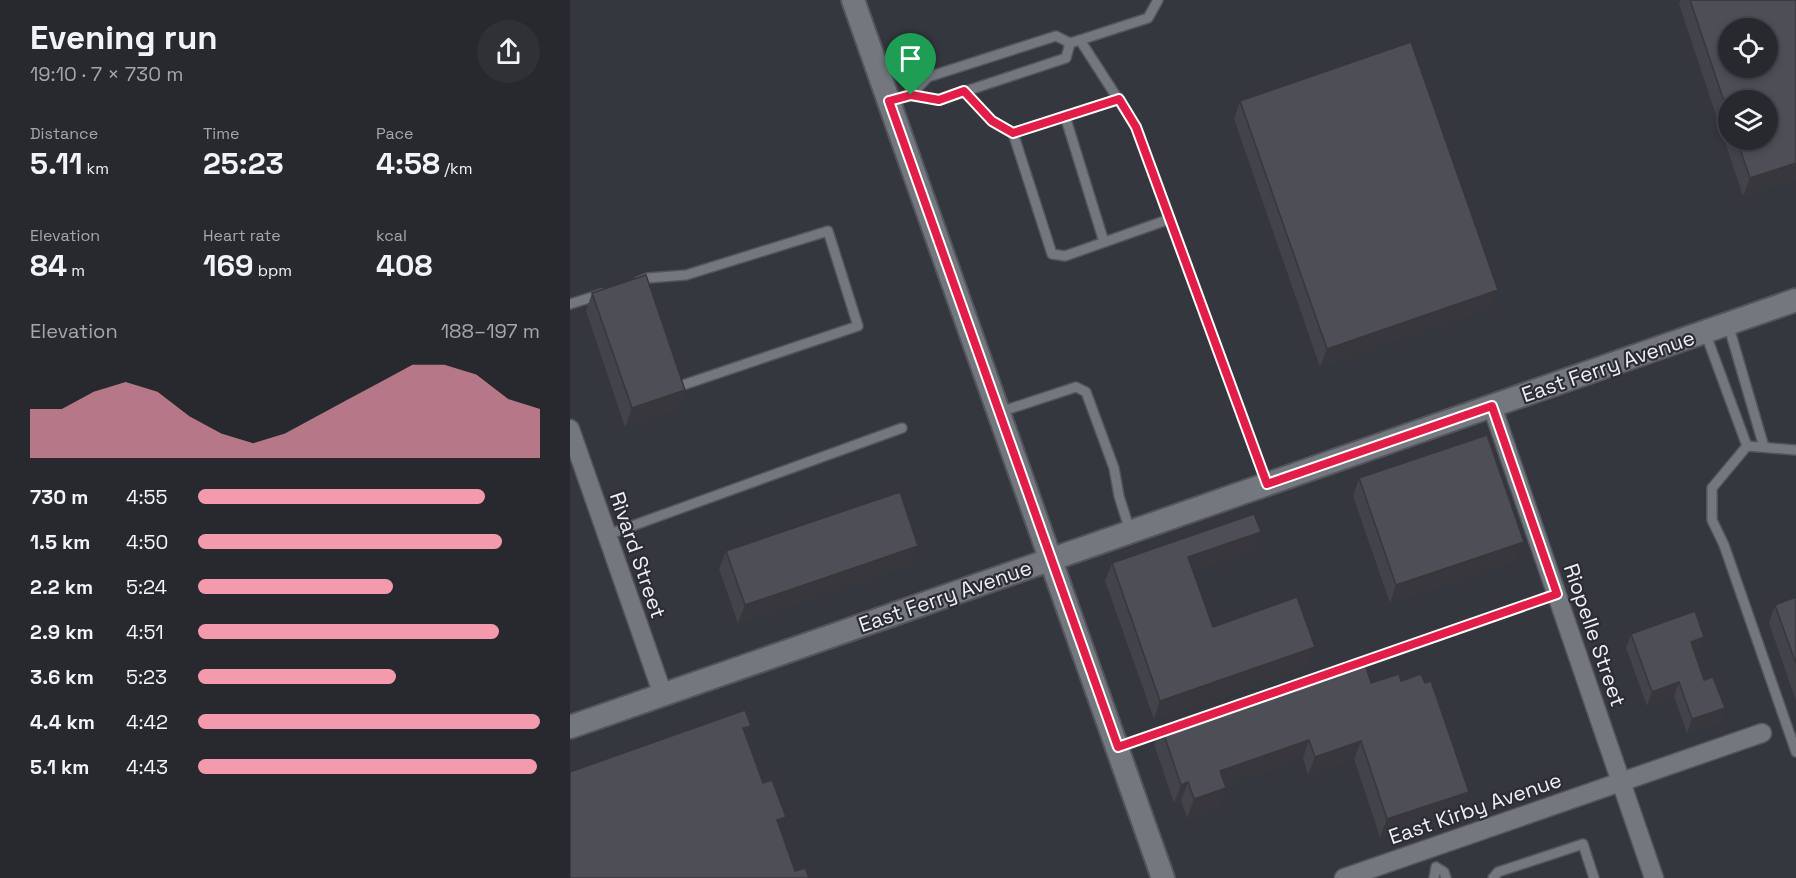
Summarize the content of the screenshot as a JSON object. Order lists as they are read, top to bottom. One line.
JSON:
{"streets":{"street":["East Ferry Avenue","Rivard Street","Riopelle Street","East Kirby Avenue"]},"crossings":[["East Ferry Avenue","Rivard Street"],["East Ferry Avenue","Riopelle Street"],["Riopelle Street","East Kirby Avenue"]],"page":{"heading":["Evening run","19:10 · 7 × 730 m"],"stats":[["Distance","5.11 km"],["Time","25:23"],["Pace","4:58 /km"],["Elevation","84 m"],["Heart rate","169 bpm"],["kcal","408"]],"chart":["Elevation","188–197 m"],"list":[{"name":"730 m","note":"4:55"},{"name":"1.5 km","note":"4:50"},{"name":"2.2 km","note":"5:24"},{"name":"2.9 km","note":"4:51"},{"name":"3.6 km","note":"5:23"},{"name":"4.4 km","note":"4:42"},{"name":"5.1 km","note":"4:43"}]}}
